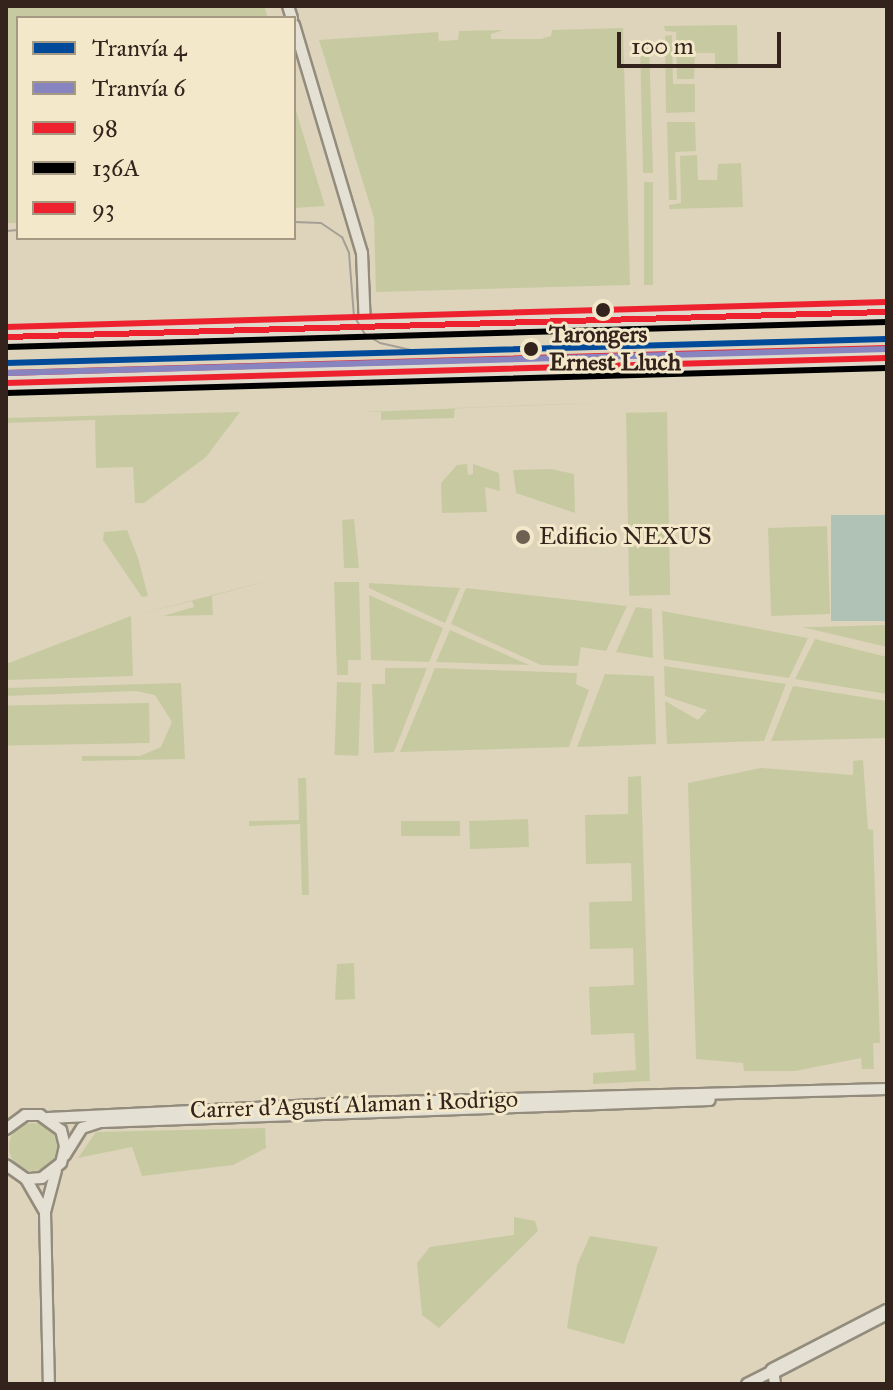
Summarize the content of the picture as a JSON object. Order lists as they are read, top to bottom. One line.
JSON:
{"streets":{"street":["Carrer d'Agustí Alaman i Rodrigo"]},"places":["Tarongers Ernest Lluch","Edificio NEXUS"],"lines":["transit line 93","transit line 98","transit line 136A","tram line 4","tram line 6"],"legend":["Tranvía 4","Tranvía 6","98","136A","93"],"scale_bar":"100 m"}
